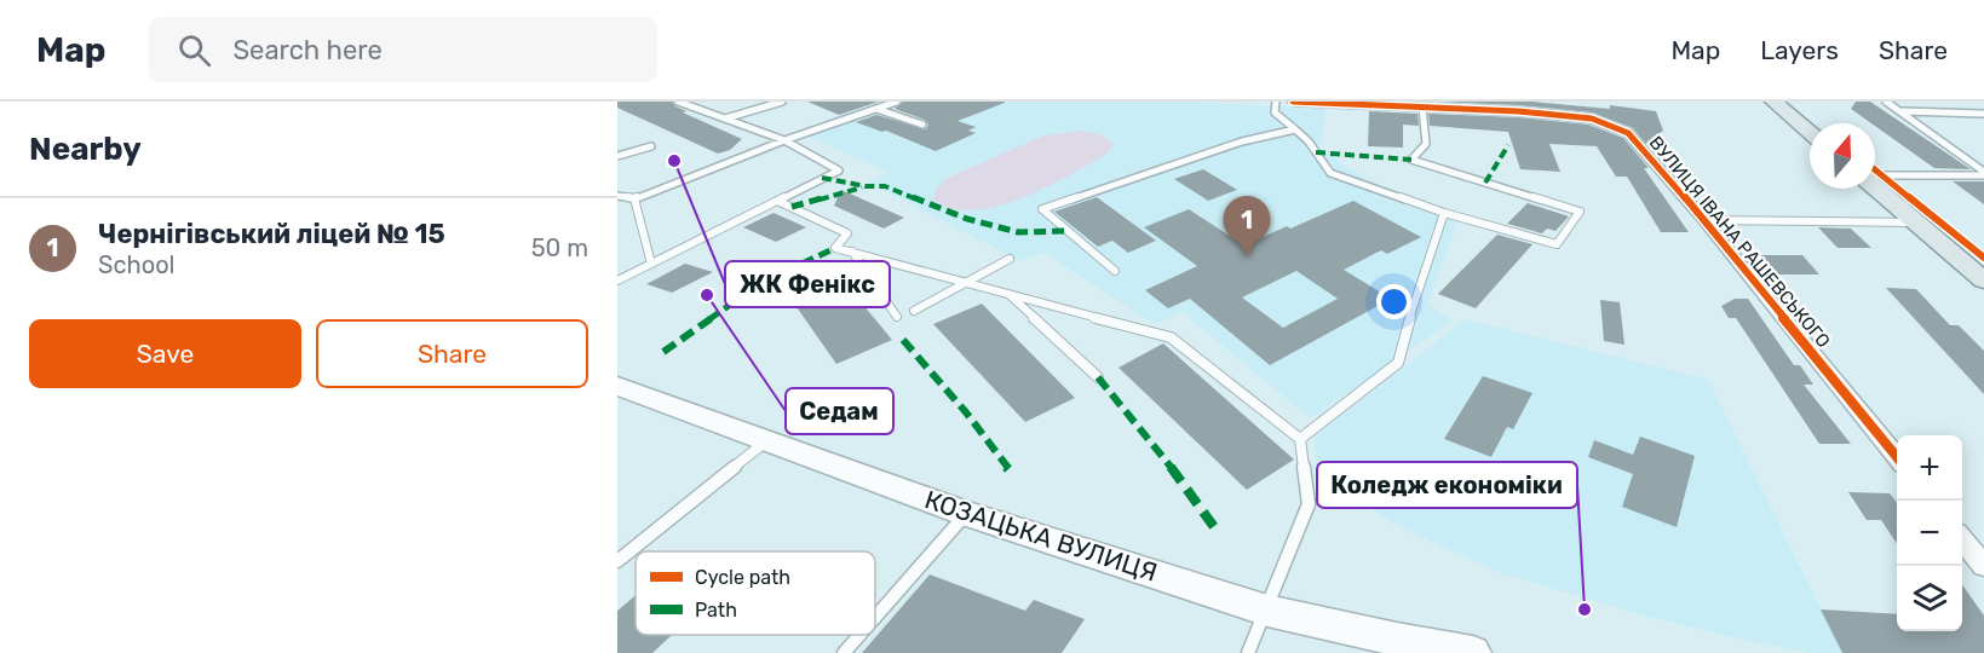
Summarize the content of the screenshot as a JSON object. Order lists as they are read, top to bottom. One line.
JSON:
{"streets":{"main road":["КОЗАЦЬКА ВУЛИЦЯ"],"street":["ВУЛИЦЯ ІВАНА РАШЕВСЬКОГО"]},"places":["ЖК Фенікс","Седам","Коледж економіки"],"legend":["Cycle path","Path"],"north":"top","page":{"header":"Map","search":"Search here","nav":["Map","Layers","Share"],"heading":"Nearby","list":[{"mark":"1","name":"Чернігівський ліцей № 15","note":"School","value":"50 m"}],"pins":"1","buttons":["Save","Share"],"map_buttons":["+","−"]}}
